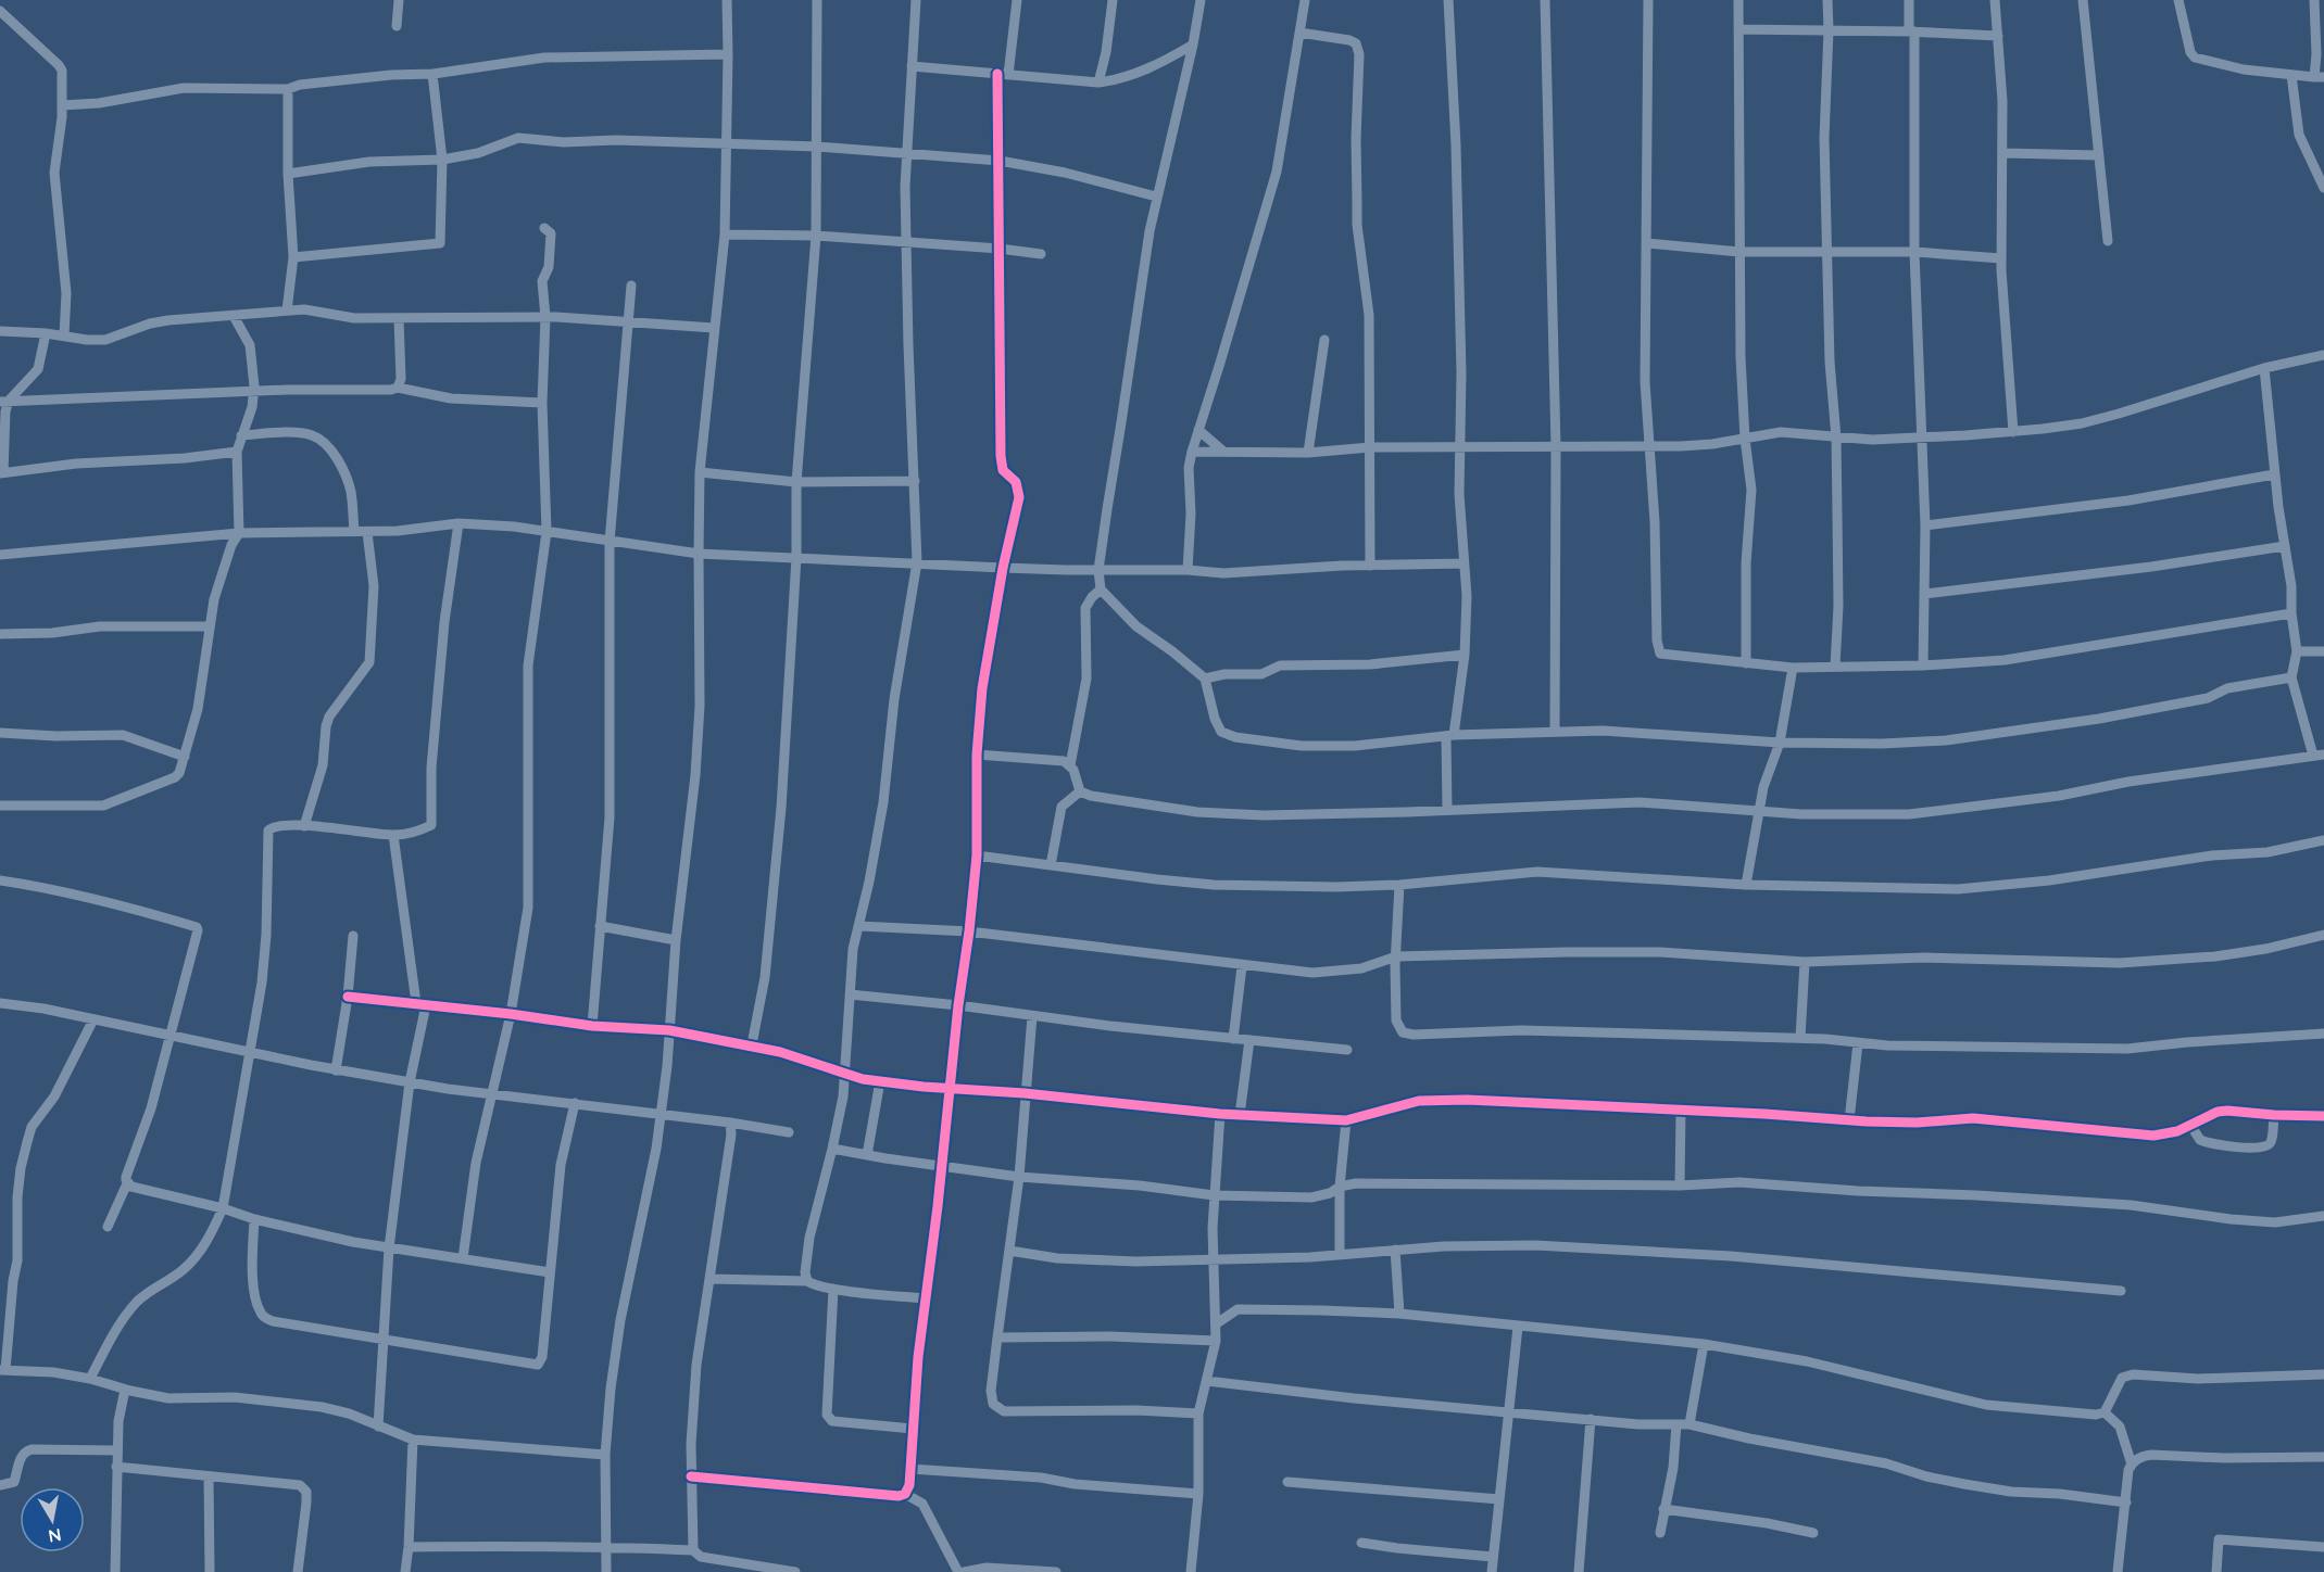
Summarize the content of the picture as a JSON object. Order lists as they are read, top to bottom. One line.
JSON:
{"north":"bottom"}
